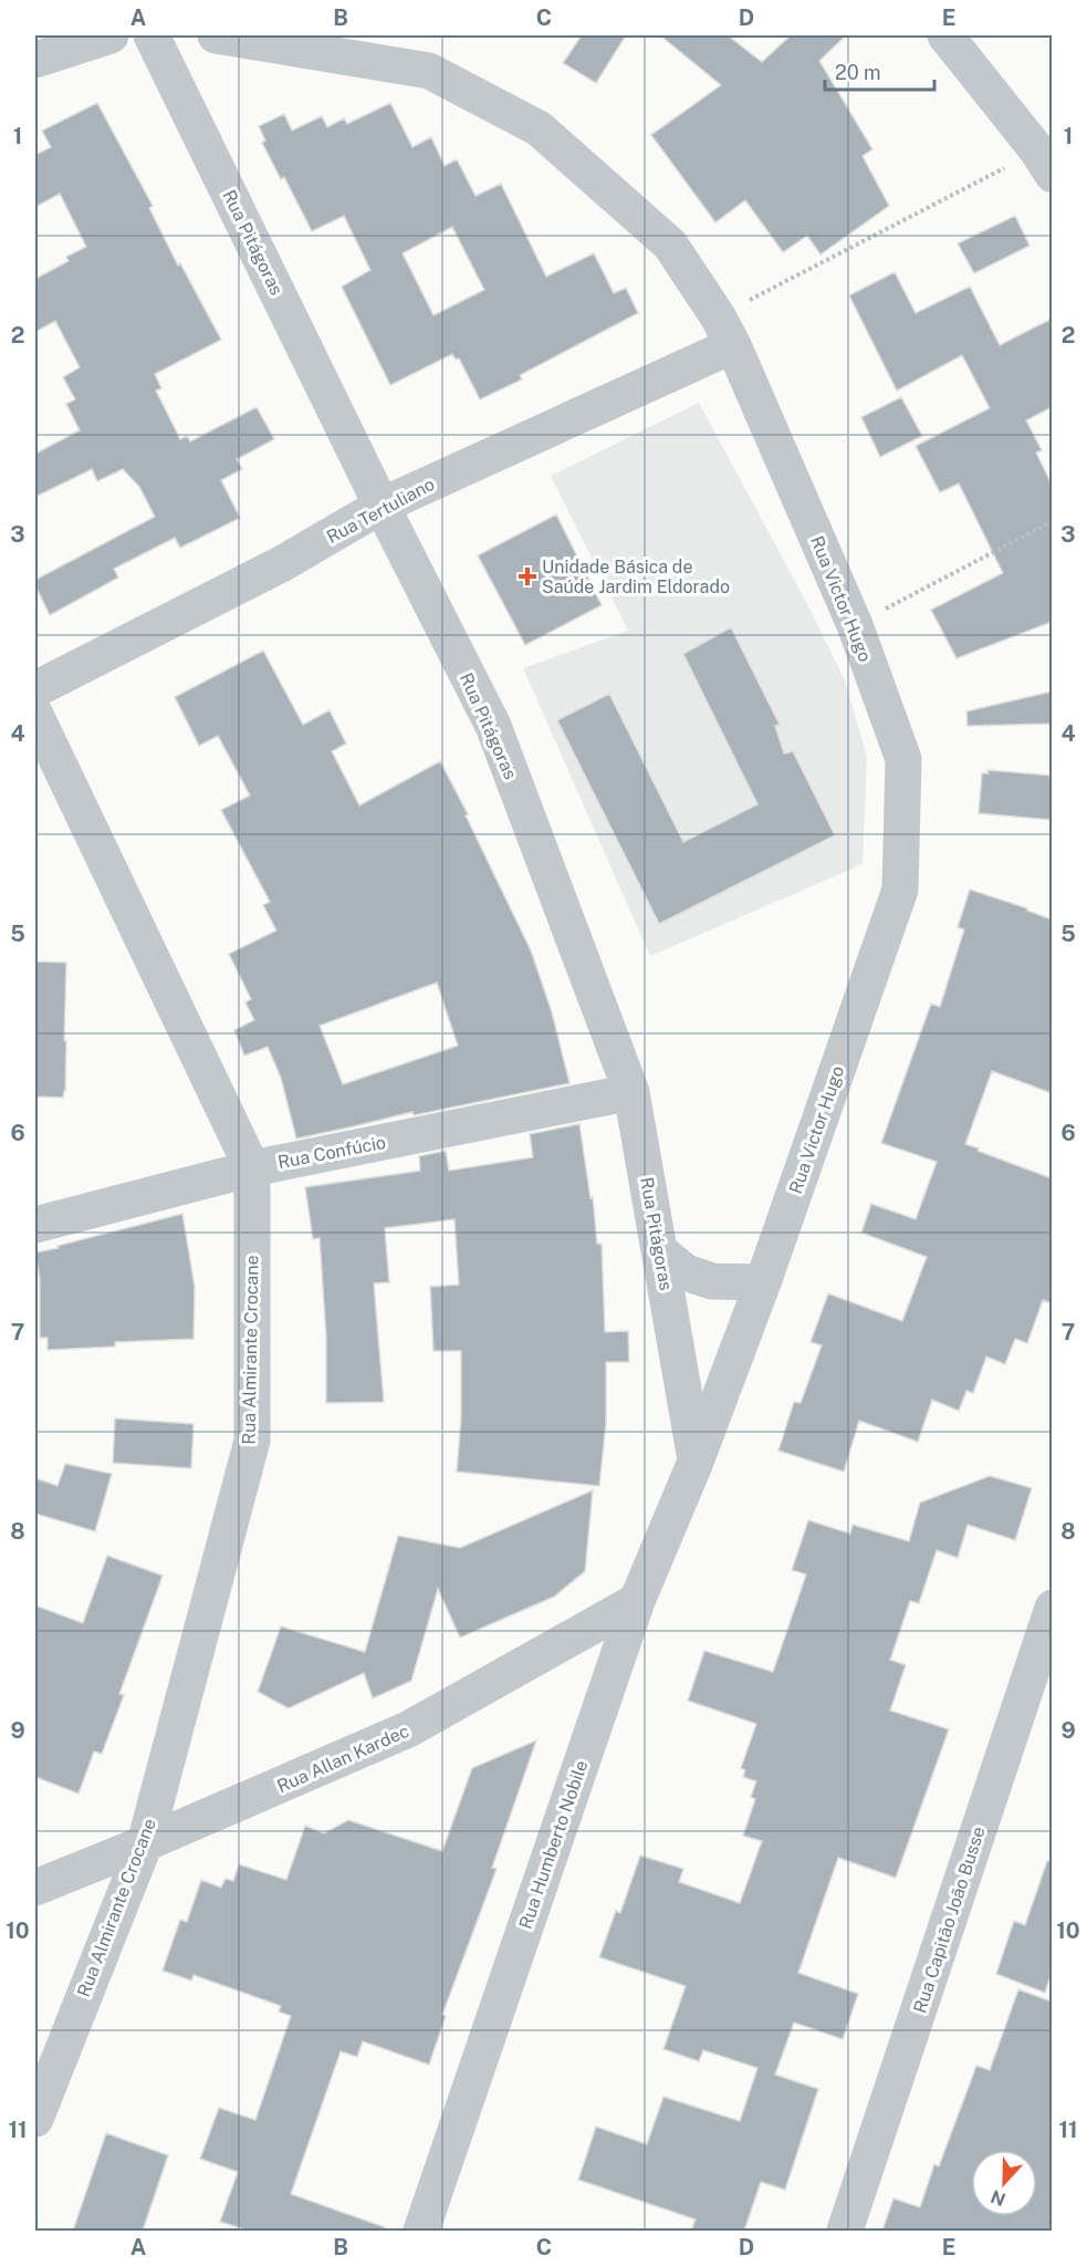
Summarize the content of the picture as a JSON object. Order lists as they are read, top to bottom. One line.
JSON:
{"streets":{"street":["Rua Pitágoras","Rua Tertuliano","Rua Victor Hugo","Rua Confúcio","Rua Almirante Crocane","Rua Allan Kardec","Rua Humberto Nobile","Rua Capitão João Busse"]},"crossings":[["Rua Pitágoras","Rua Tertuliano"],["Rua Pitágoras","Rua Victor Hugo"],["Rua Pitágoras","Rua Confúcio"],["Rua Pitágoras","Rua Humberto Nobile"],["Rua Tertuliano","Rua Victor Hugo"],["Rua Victor Hugo","Rua Humberto Nobile"],["Rua Confúcio","Rua Almirante Crocane"],["Rua Almirante Crocane","Rua Allan Kardec"],["Rua Allan Kardec","Rua Humberto Nobile"]],"places":{"health":["Unidade Básica de Saúde Jardim Eldorado"]},"scale_bar":"20 m","north":"bottom","grid":{"columns":["A","B","C","D","E"],"rows":["1","2","3","4","5","6","7","8","9","10","11"]}}
